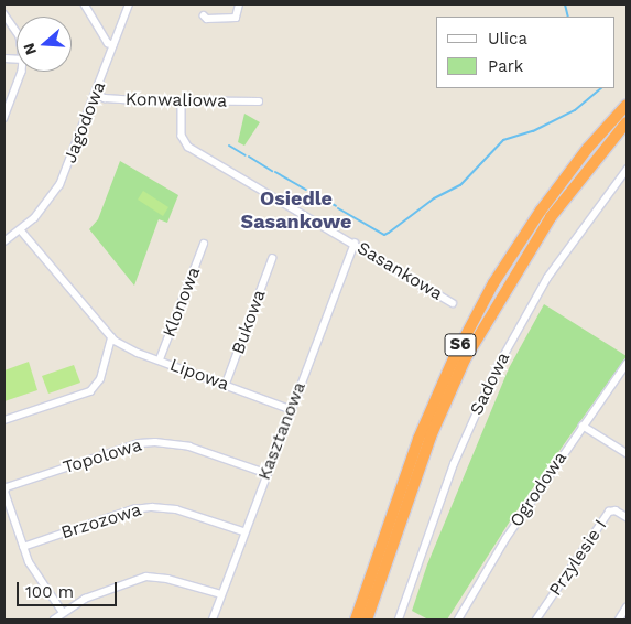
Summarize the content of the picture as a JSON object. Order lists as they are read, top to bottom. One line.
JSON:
{"streets":{"highway":["S6"],"street":["Konwaliowa","Jagodowa","Sasankowa","Klonowa","Bukowa","Lipowa","Sadowa","Kasztanowa","Topolowa","Ogrodowa","Brzozowa","Przylesie I"]},"crossings":[["Konwaliowa","Jagodowa"],["Konwaliowa","Sasankowa"],["Jagodowa","Lipowa"],["Sasankowa","Kasztanowa"],["Klonowa","Lipowa"],["Bukowa","Lipowa"],["Lipowa","Kasztanowa"],["Kasztanowa","Topolowa"],["Kasztanowa","Brzozowa"]],"districts":["Osiedle Sasankowe"],"legend":["Ulica","Park"],"scale_bar":"100 m","north":"left"}
